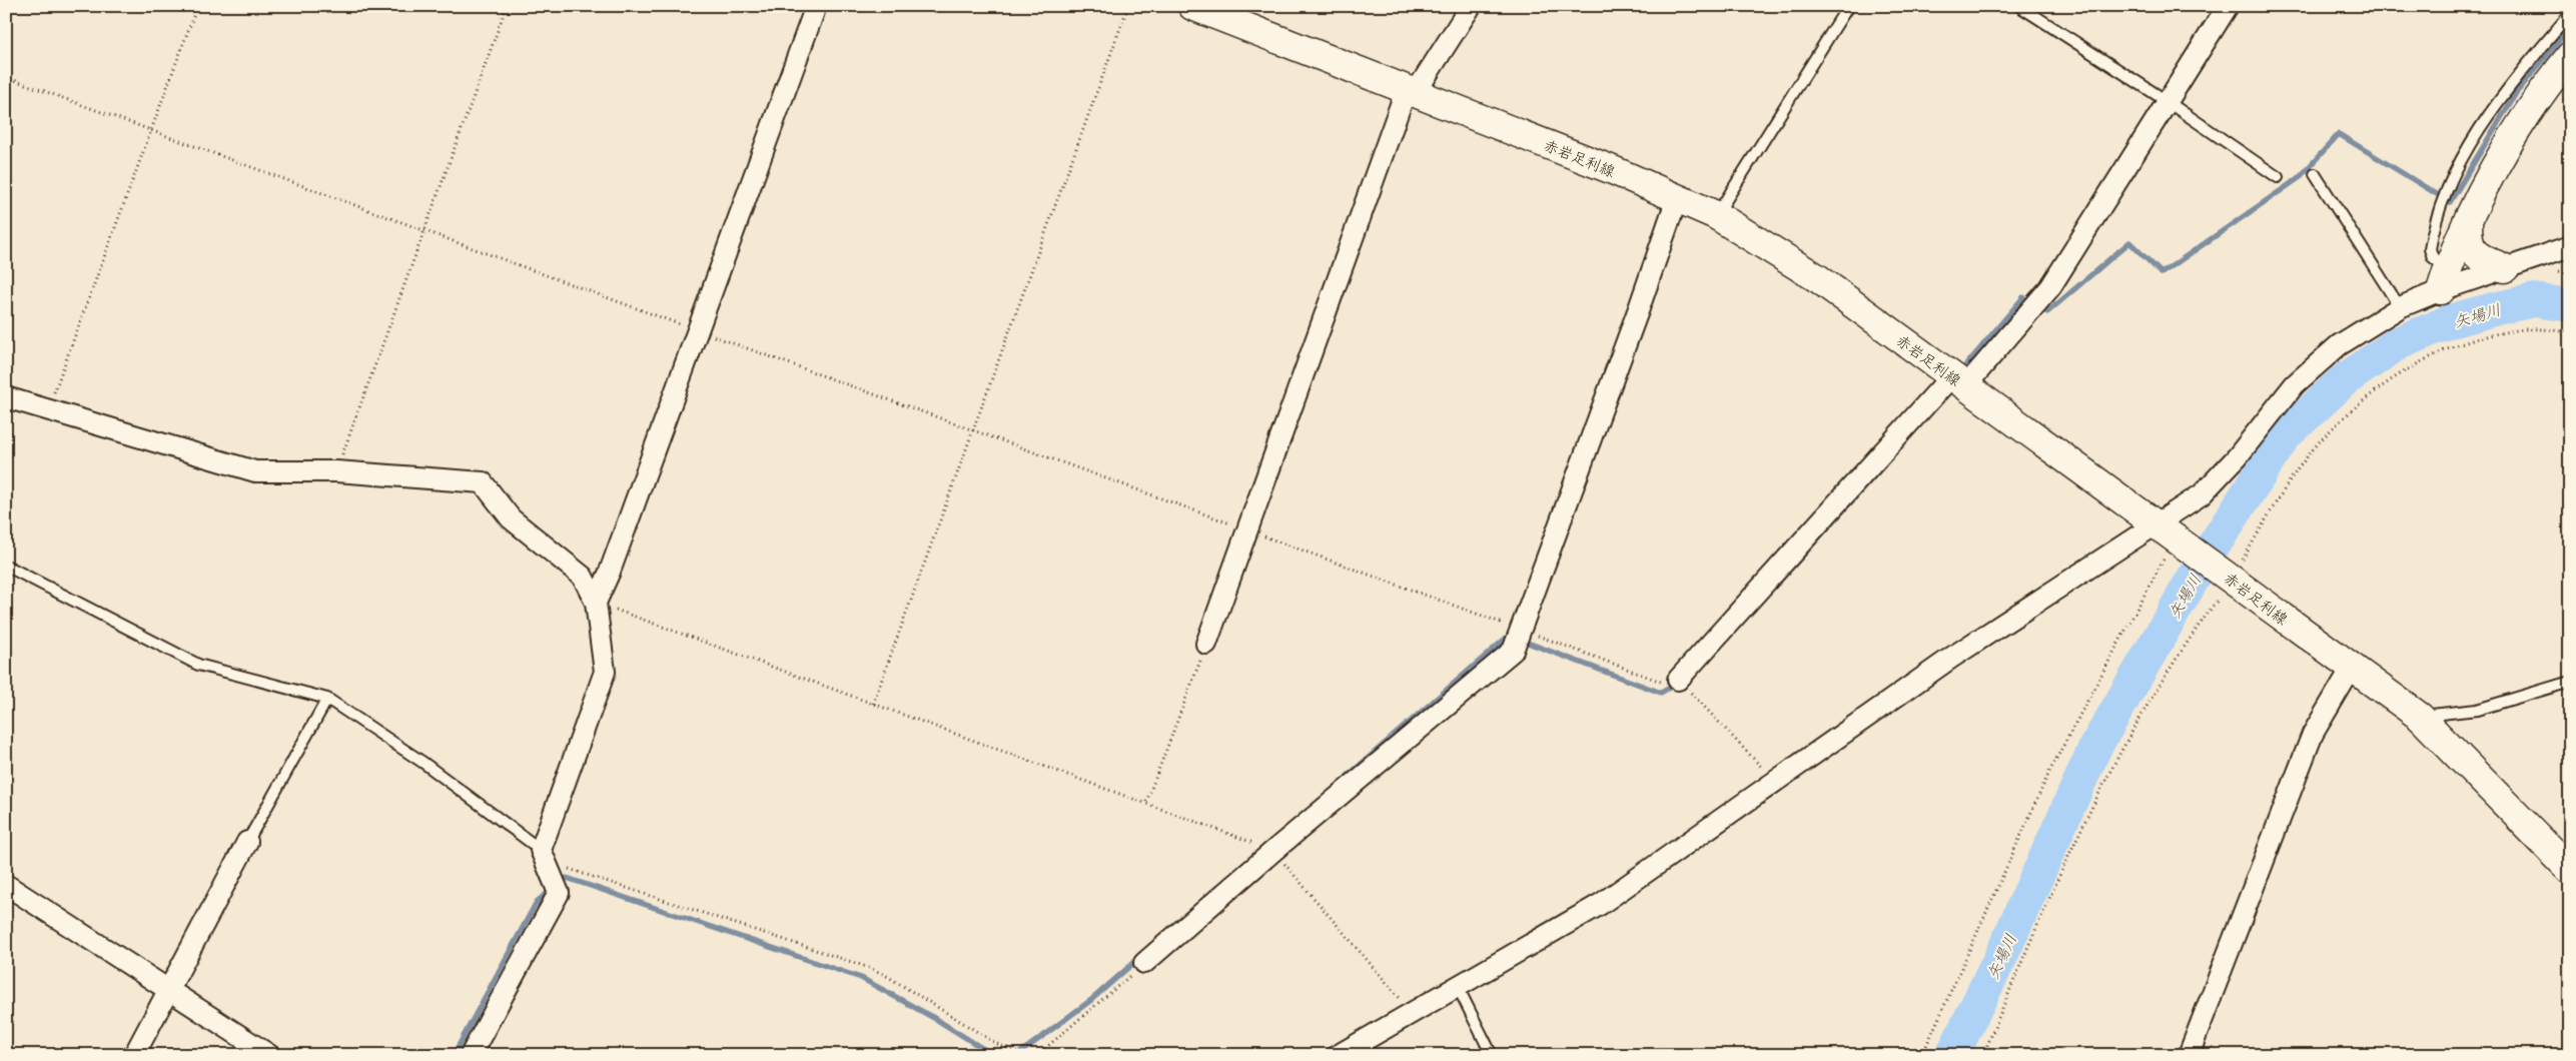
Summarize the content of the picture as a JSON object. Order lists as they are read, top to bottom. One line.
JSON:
{"streets":{"main road":["赤岩足利線"]},"water":["矢場川"]}
